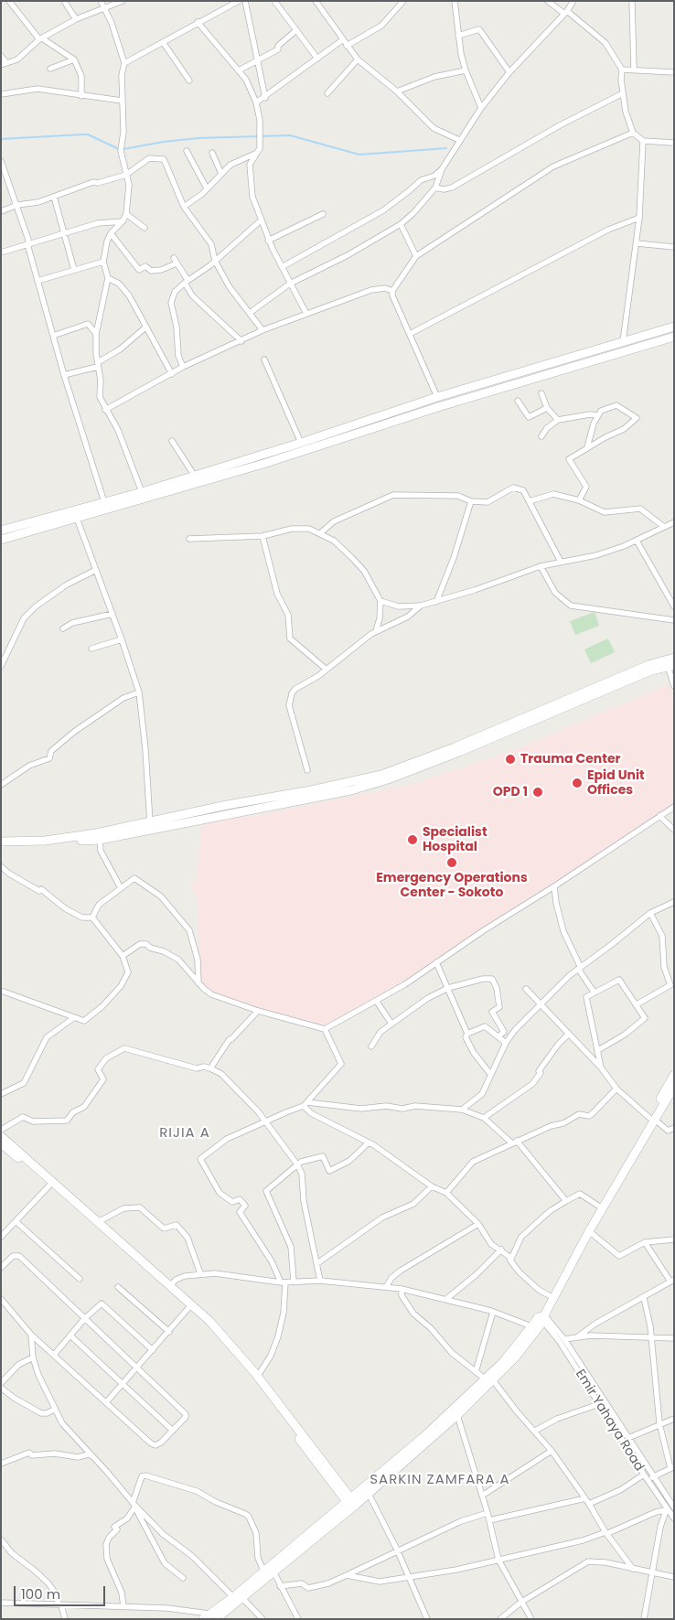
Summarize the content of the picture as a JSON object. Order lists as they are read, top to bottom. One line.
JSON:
{"streets":{"street":["Emir Yahaya Road"]},"districts":["RIJIA A","SARKIN ZAMFARA A"],"places":["Trauma Center","Epid Unit Offices","OPD 1","Specialist Hospital","Emergency Operations Center - Sokoto"],"scale_bar":"100 m"}
